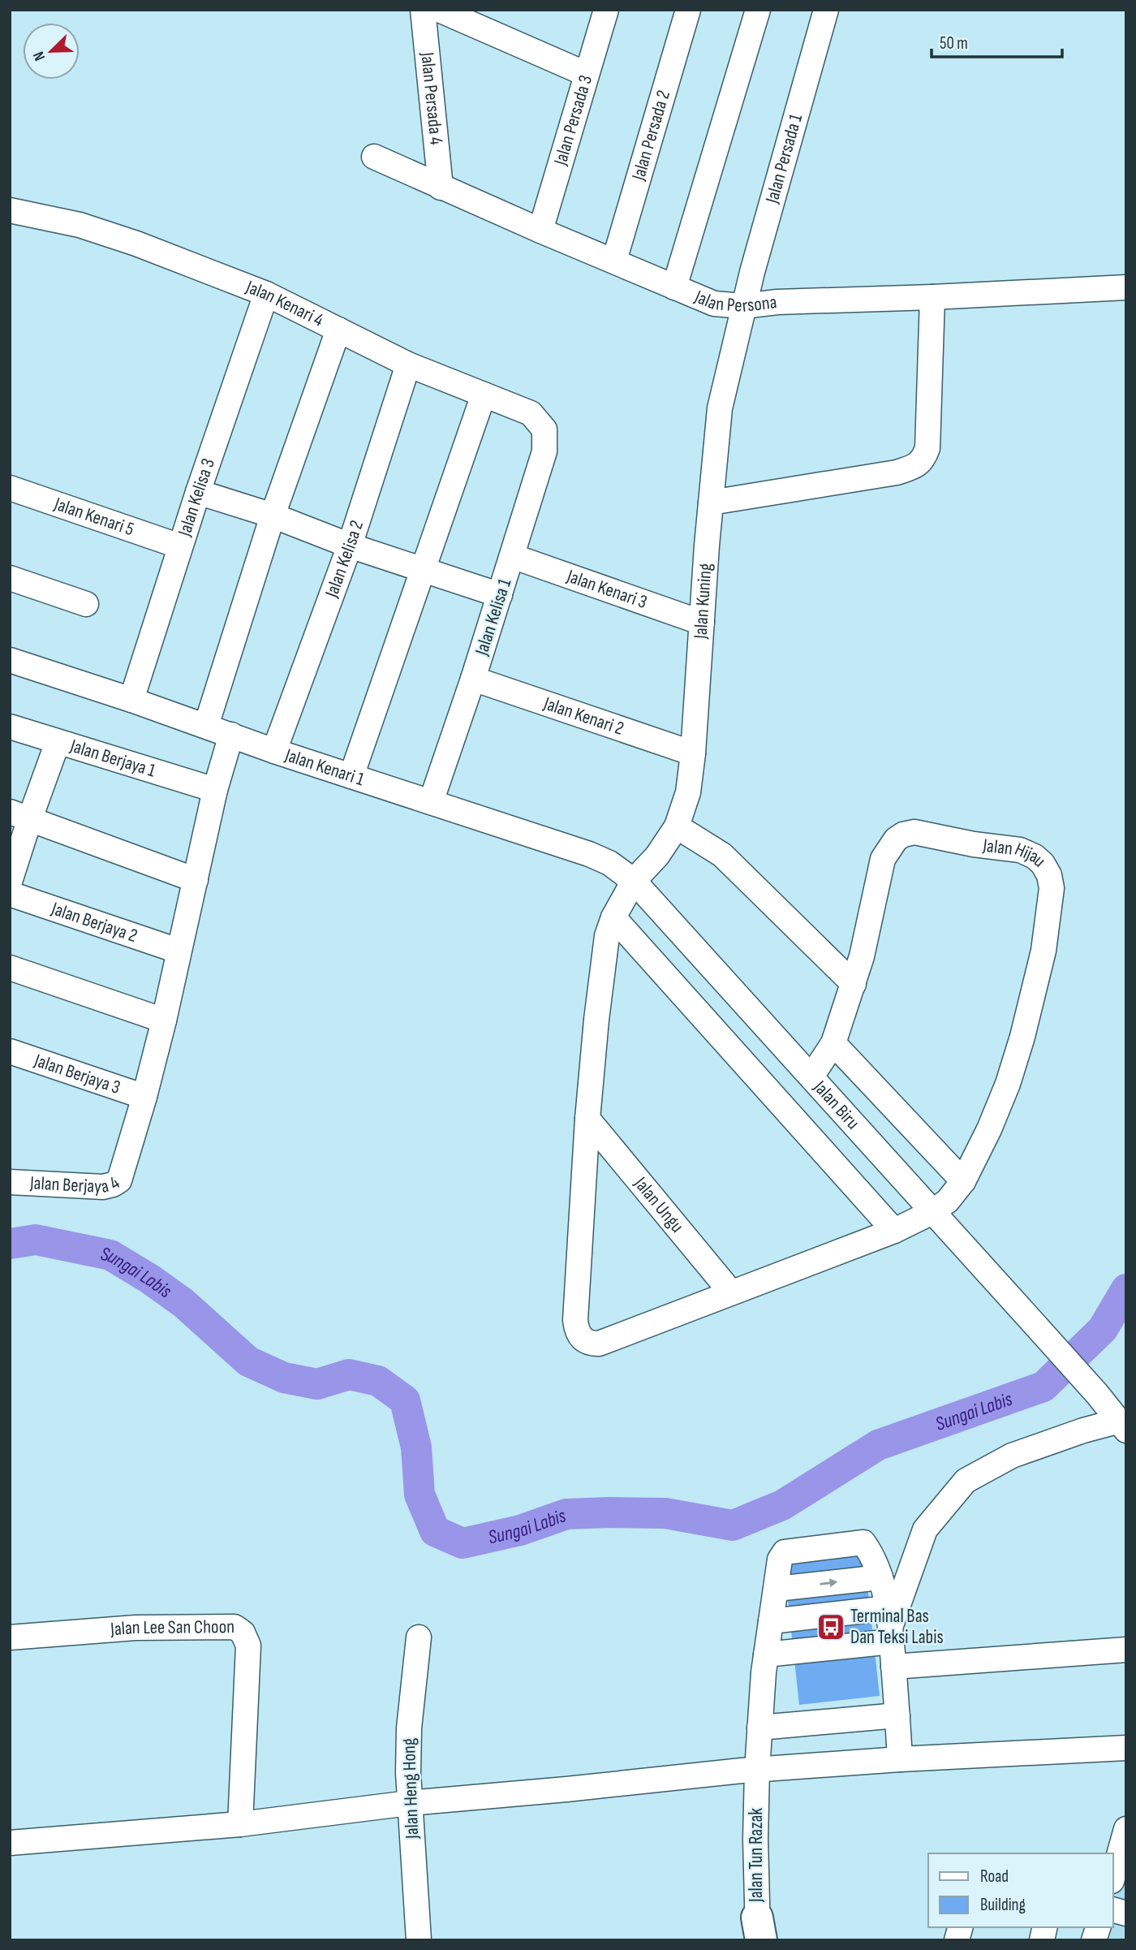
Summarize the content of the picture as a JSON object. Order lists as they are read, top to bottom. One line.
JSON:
{"streets":{"street":["Jalan Persada 4","Jalan Persada 3","Jalan Persada 2","Jalan Persada 1","Jalan Persona","Jalan Kenari 4","Jalan Kelisa 3","Jalan Kenari 5","Jalan Kelisa 2","Jalan Kenari 3","Jalan Kuning","Jalan Kelisa 1","Jalan Kenari 2","Jalan Berjaya 1","Jalan Kenari 1","Jalan Hijau","Jalan Berjaya 2","Jalan Berjaya 3","Jalan Biru","Jalan Berjaya 4","Jalan Ungu","Jalan Lee San Choon","Jalan Heng Hong","Jalan Tun Razak"]},"crossings":[["Jalan Persada 4","Jalan Persona"],["Jalan Persada 3","Jalan Persona"],["Jalan Persada 2","Jalan Persona"],["Jalan Persada 1","Jalan Persona"],["Jalan Persada 1","Jalan Kuning"],["Jalan Persona","Jalan Kuning"],["Jalan Kenari 4","Jalan Kelisa 3"],["Jalan Kenari 4","Jalan Kelisa 2"],["Jalan Kenari 4","Jalan Kelisa 1"],["Jalan Kelisa 3","Jalan Kenari 5"],["Jalan Kelisa 3","Jalan Kenari 1"],["Jalan Kelisa 2","Jalan Kenari 1"],["Jalan Kenari 3","Jalan Kuning"],["Jalan Kenari 3","Jalan Kelisa 1"],["Jalan Kuning","Jalan Kenari 2"],["Jalan Kuning","Jalan Kenari 1"],["Jalan Kuning","Jalan Hijau"],["Jalan Kuning","Jalan Biru"],["Jalan Kuning","Jalan Ungu"],["Jalan Kelisa 1","Jalan Kenari 2"],["Jalan Kelisa 1","Jalan Kenari 1"],["Jalan Kenari 1","Jalan Biru"],["Jalan Hijau","Jalan Biru"],["Jalan Hijau","Jalan Ungu"],["Jalan Berjaya 3","Jalan Berjaya 4"]],"water":["Sungai Labis"],"places":{"bus stop":["Terminal Bas Dan Teksi Labis"]},"legend":["Road","Building"],"scale_bar":"50 m","north":"bottom left"}
